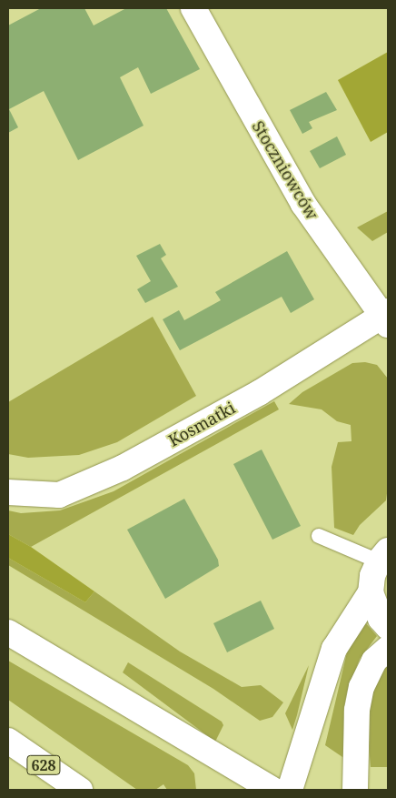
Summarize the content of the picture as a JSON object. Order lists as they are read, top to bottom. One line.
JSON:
{"streets":{"street":["Stoczniowców","Kosmatki","628"]},"crossings":[["Stoczniowców","Kosmatki"]]}
